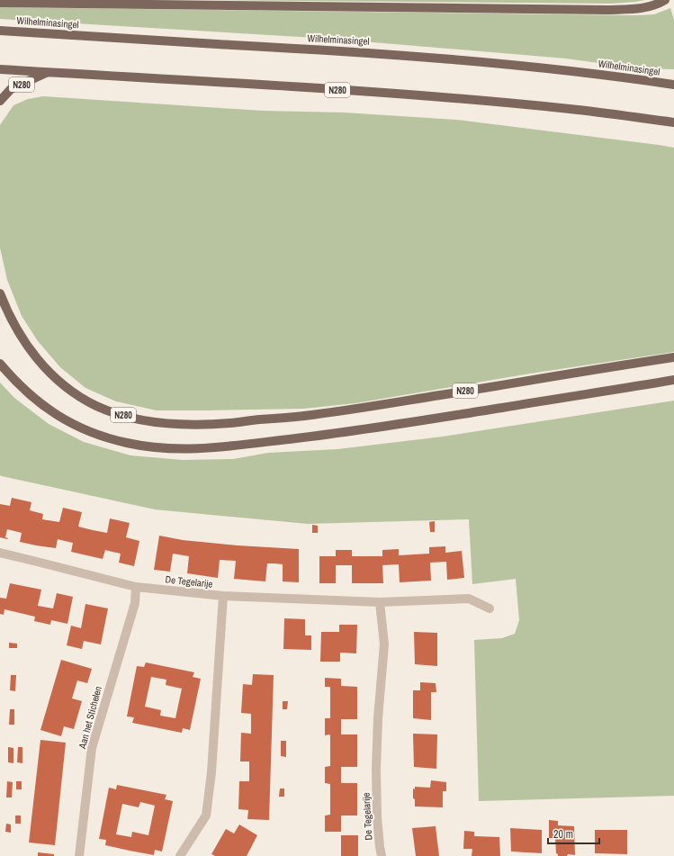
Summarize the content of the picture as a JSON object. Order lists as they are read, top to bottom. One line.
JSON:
{"streets":{"main road":["Wilhelminasingel","N280"],"street":["De Tegelarije","Aan het Stichelen"]},"crossings":[["De Tegelarije","Aan het Stichelen"]],"scale_bar":"20 m"}
